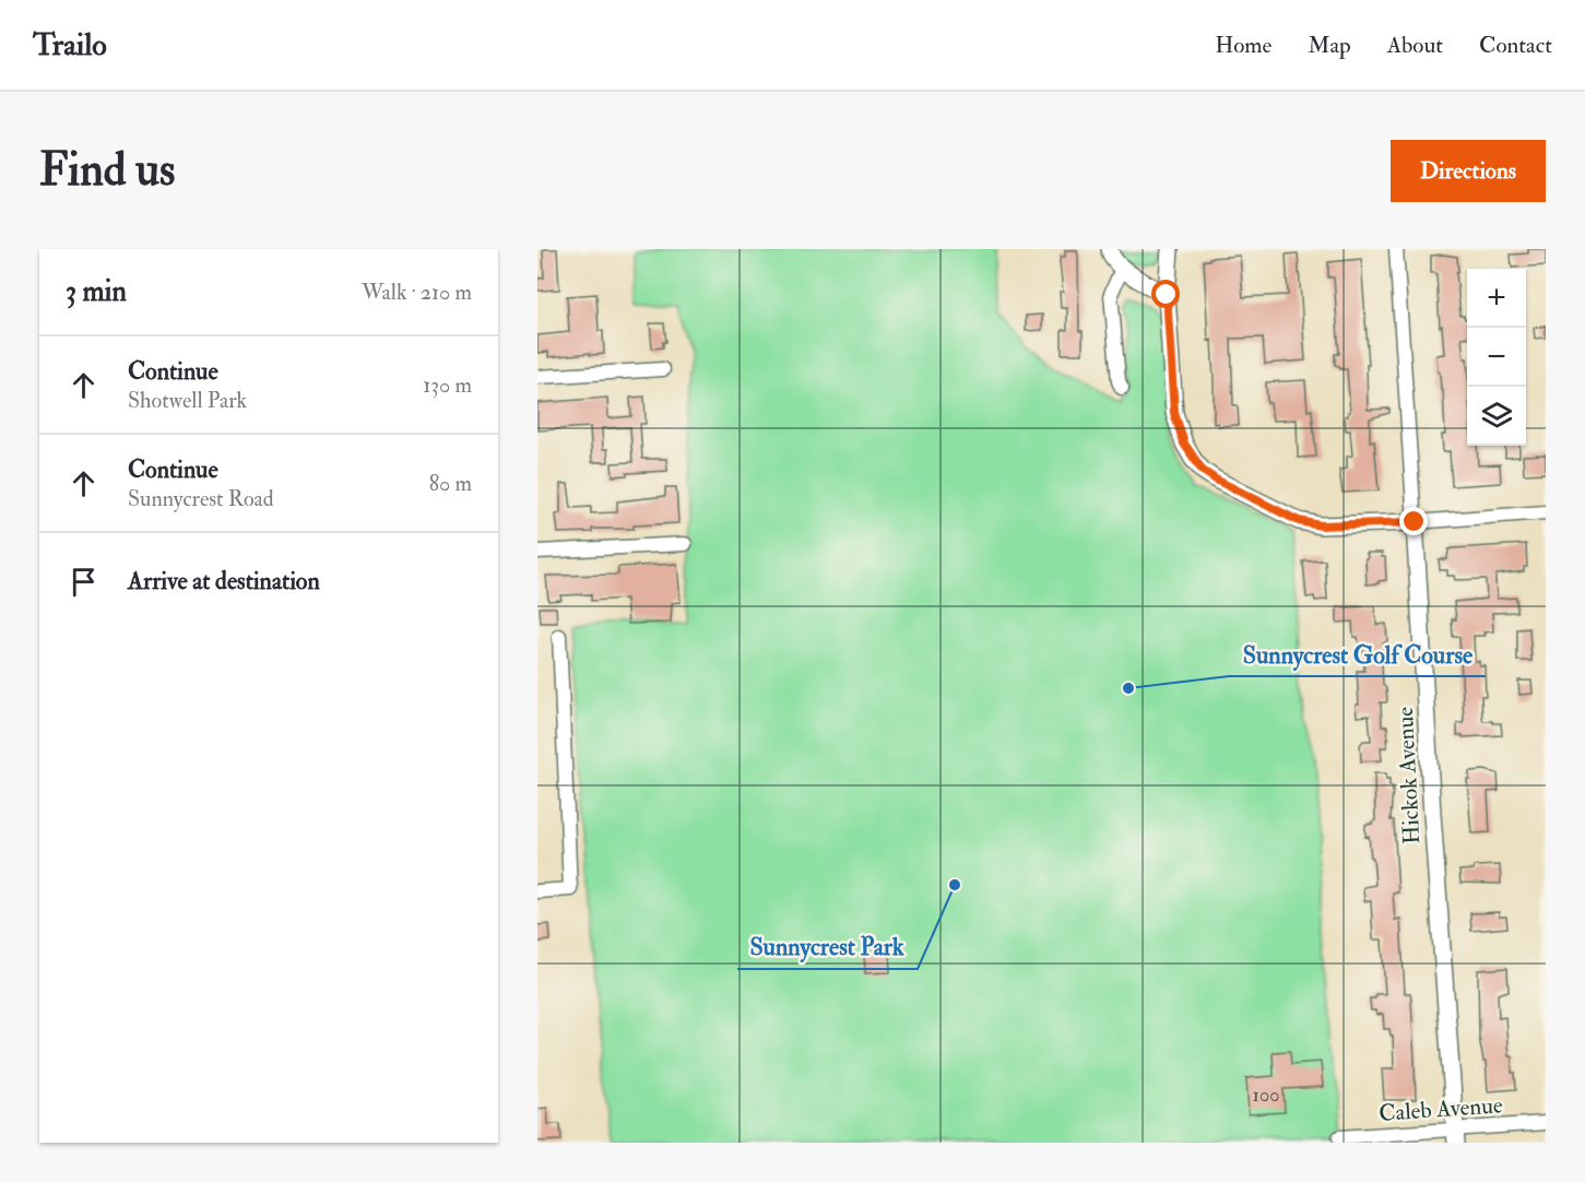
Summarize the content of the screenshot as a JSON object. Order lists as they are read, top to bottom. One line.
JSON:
{"streets":{"street":["Hickok Avenue","Caleb Avenue"]},"crossings":[["Hickok Avenue","Caleb Avenue"]],"places":["Sunnycrest Golf Course","Sunnycrest Park"],"house_numbers":["100"],"page":{"header":"Trailo","nav":["Home","Map","About","Contact"],"buttons":"Directions","title":"Find us","heading":["3 min","Walk · 210 m"],"map_buttons":["+","−"],"list":[["Continue","Shotwell Park","130 m"],["Continue","Sunnycrest Road","80 m"],"Arrive at destination"]}}
